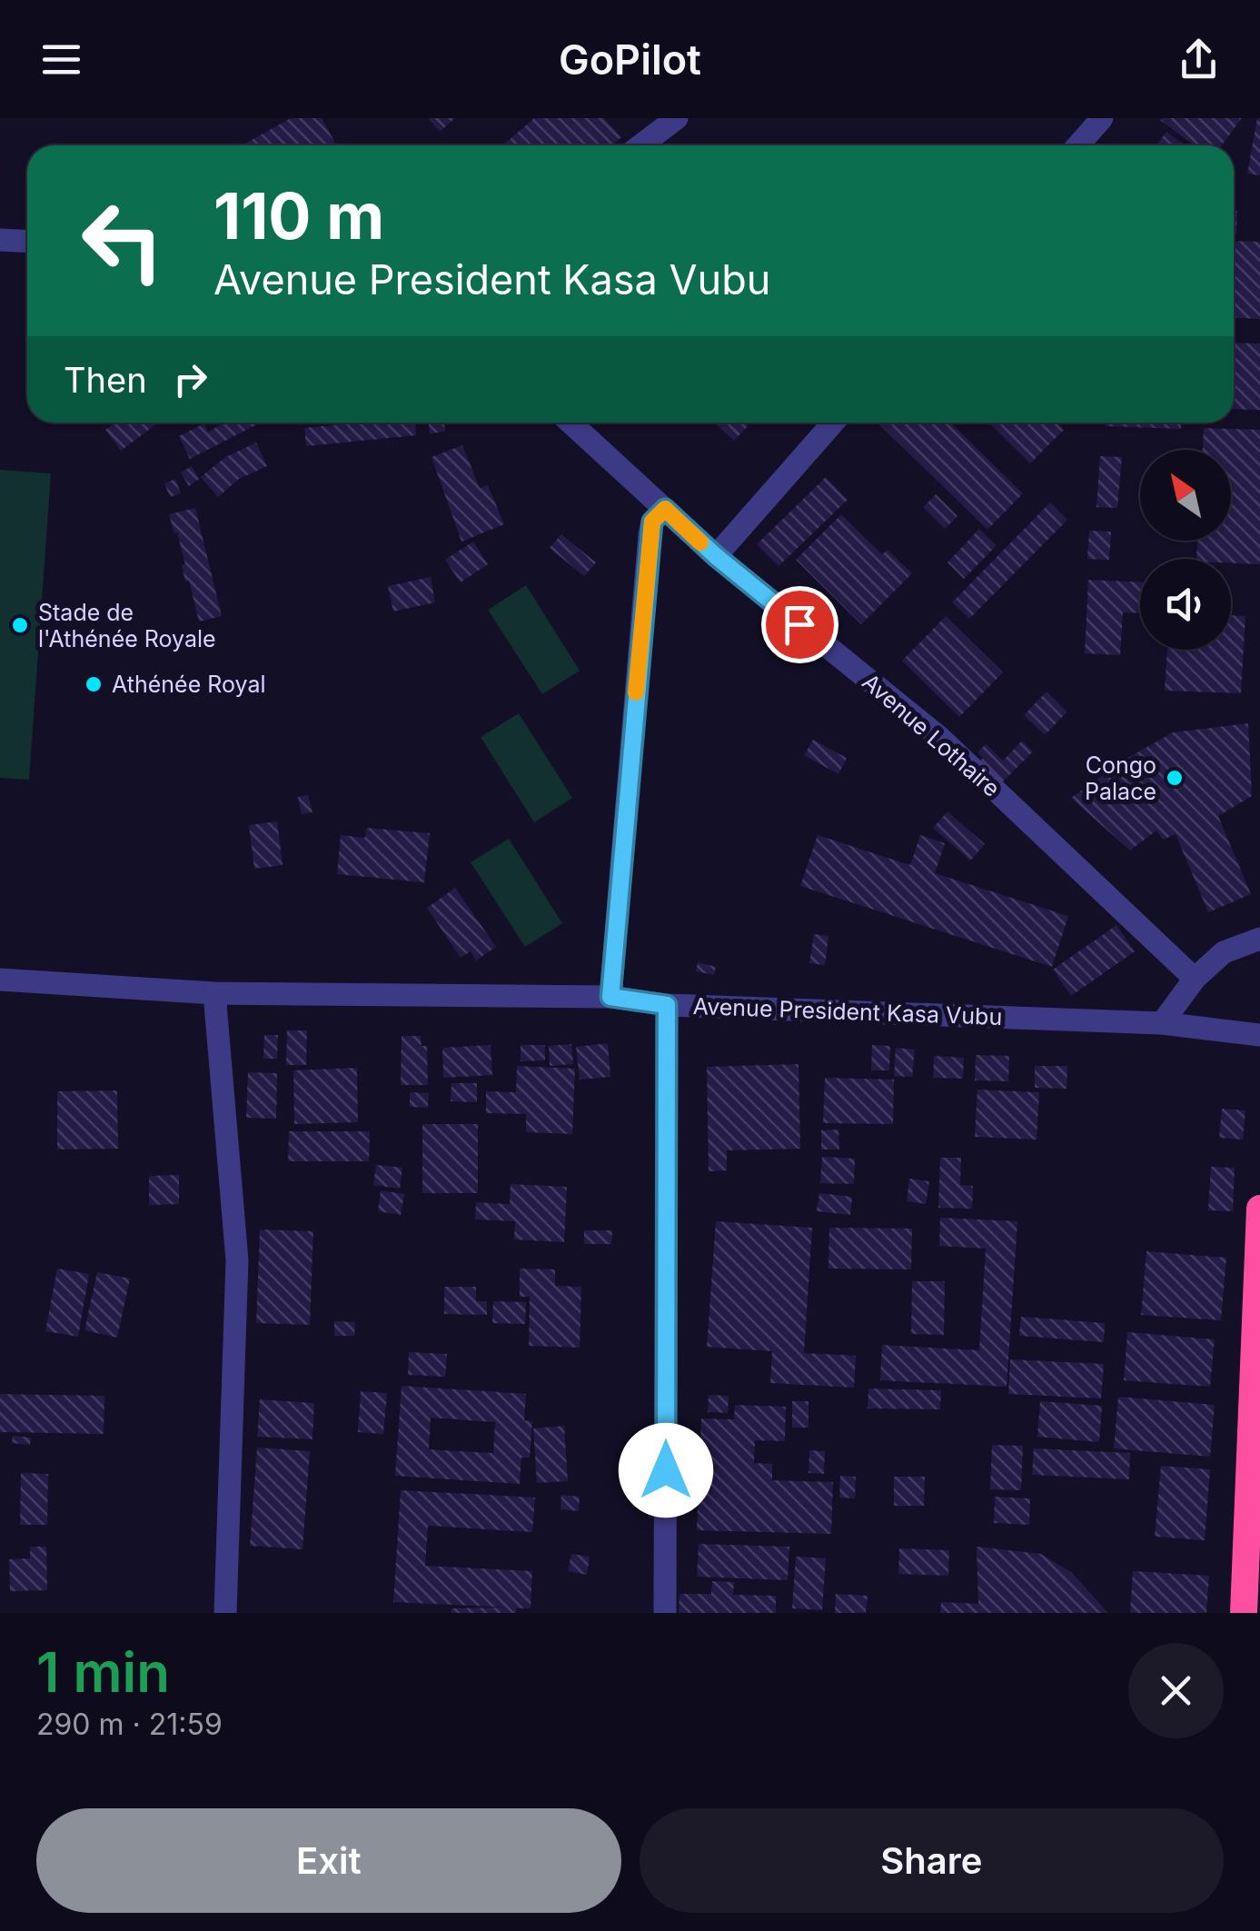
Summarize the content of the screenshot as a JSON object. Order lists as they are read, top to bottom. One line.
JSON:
{"streets":{"street":["Avenue Lothaire","Avenue President Kasa Vubu"]},"places":["Stade de l'Athénée Royale","Athénée Royal","Congo Palace"],"north":"top left","page":{"header":"GoPilot","turn":["110 m","Avenue President Kasa Vubu"],"then":"Then","heading":["1 min","290 m · 21:59"],"buttons":["Exit","Share"]}}
